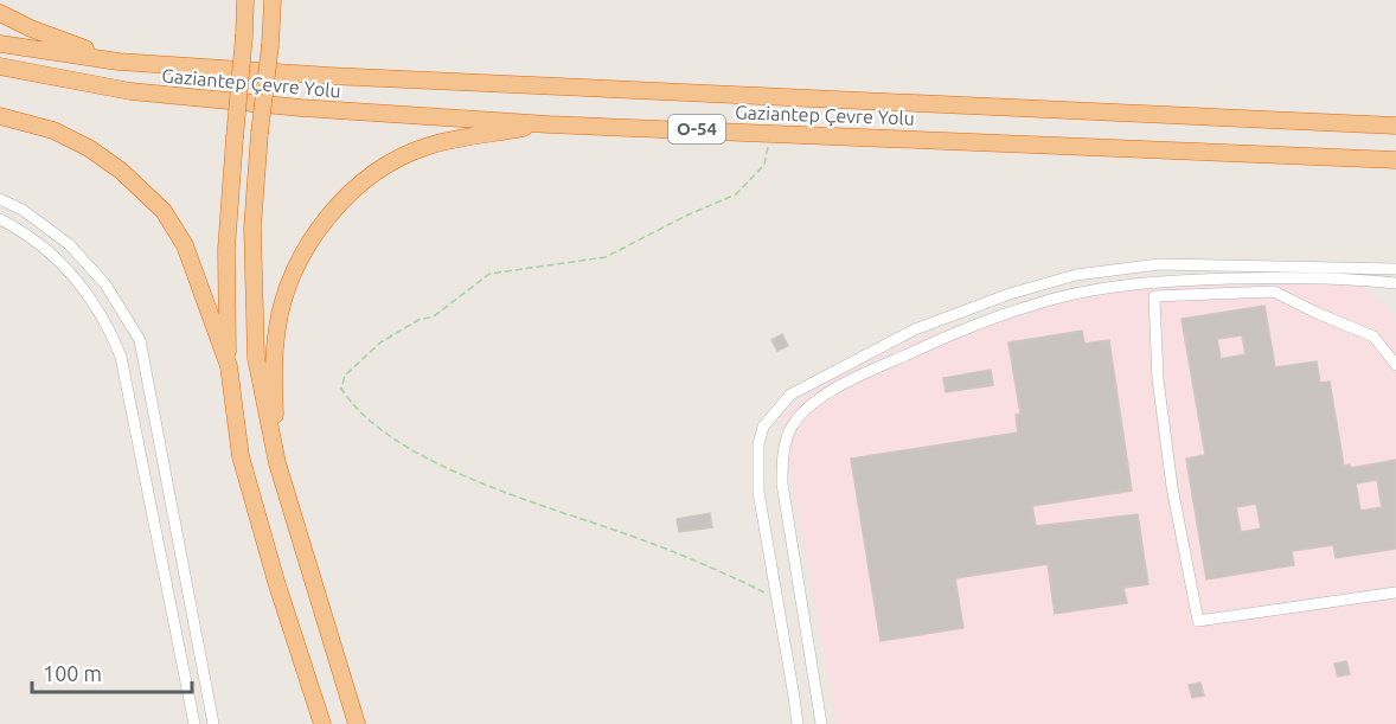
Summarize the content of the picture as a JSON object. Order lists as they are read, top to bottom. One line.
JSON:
{"streets":{"highway":["Gaziantep Çevre Yolu","O-54"]},"scale_bar":"100 m"}
